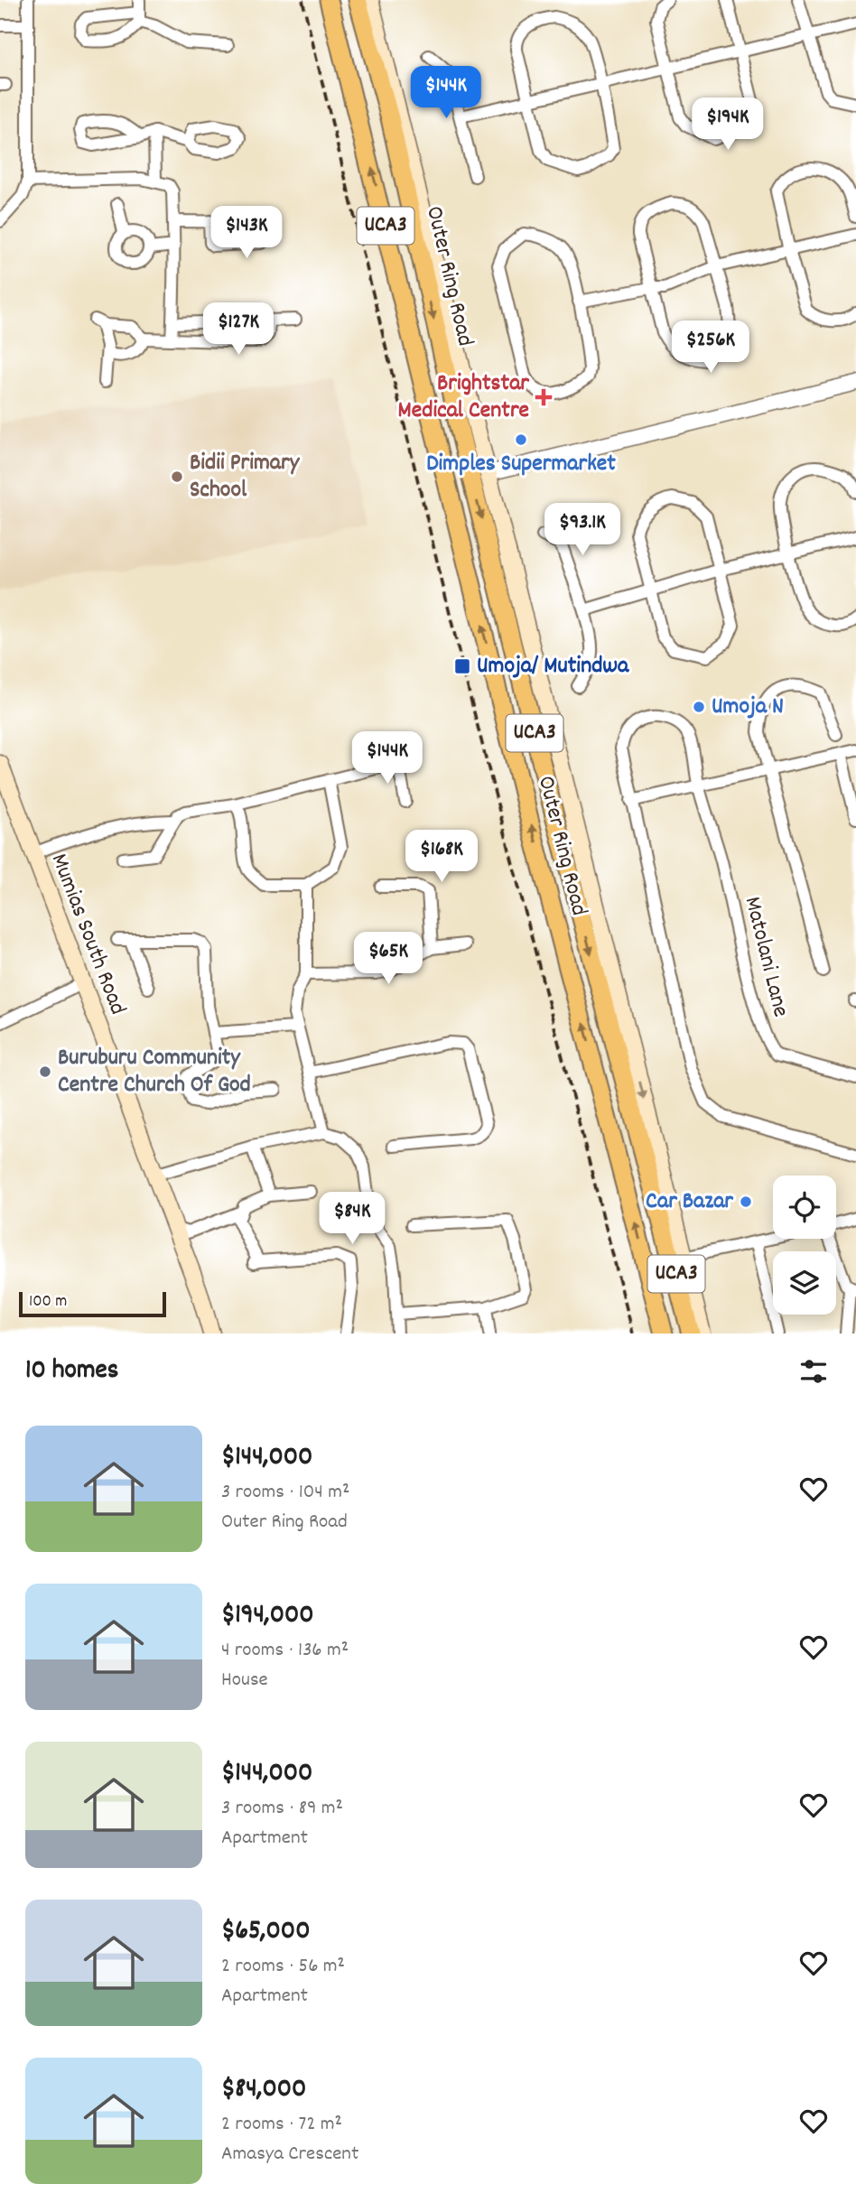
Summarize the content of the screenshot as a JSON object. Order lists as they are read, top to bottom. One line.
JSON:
{"streets":{"main road":["UCA3","Outer Ring Road","Mumias South Road"],"street":["Matolani Lane"]},"places":{"health":["Brightstar Medical Centre"],"other":["Dimples Supermarket","Bidii Primary School","Umoja N","Buruburu Community Centre Church Of God","Car Bazar"],"transit":["Umoja/ Mutindwa"]},"scale_bar":"100 m","page":{"price":["$144K","$194K","$143K","$127K","$256K","$93.1K","$144K","$168K","$65K","$84K"],"scale":"100 m","heading":"10 homes","list":[{"name":"$144,000","note":"3 rooms · 104 m² · Outer Ring Road"},{"name":"$194,000","note":"4 rooms · 136 m² · House"},{"name":"$144,000","note":"3 rooms · 89 m² · Apartment"},{"name":"$65,000","note":"2 rooms · 56 m² · Apartment"},{"name":"$84,000","note":"2 rooms · 72 m² · Amasya Crescent"}]}}
